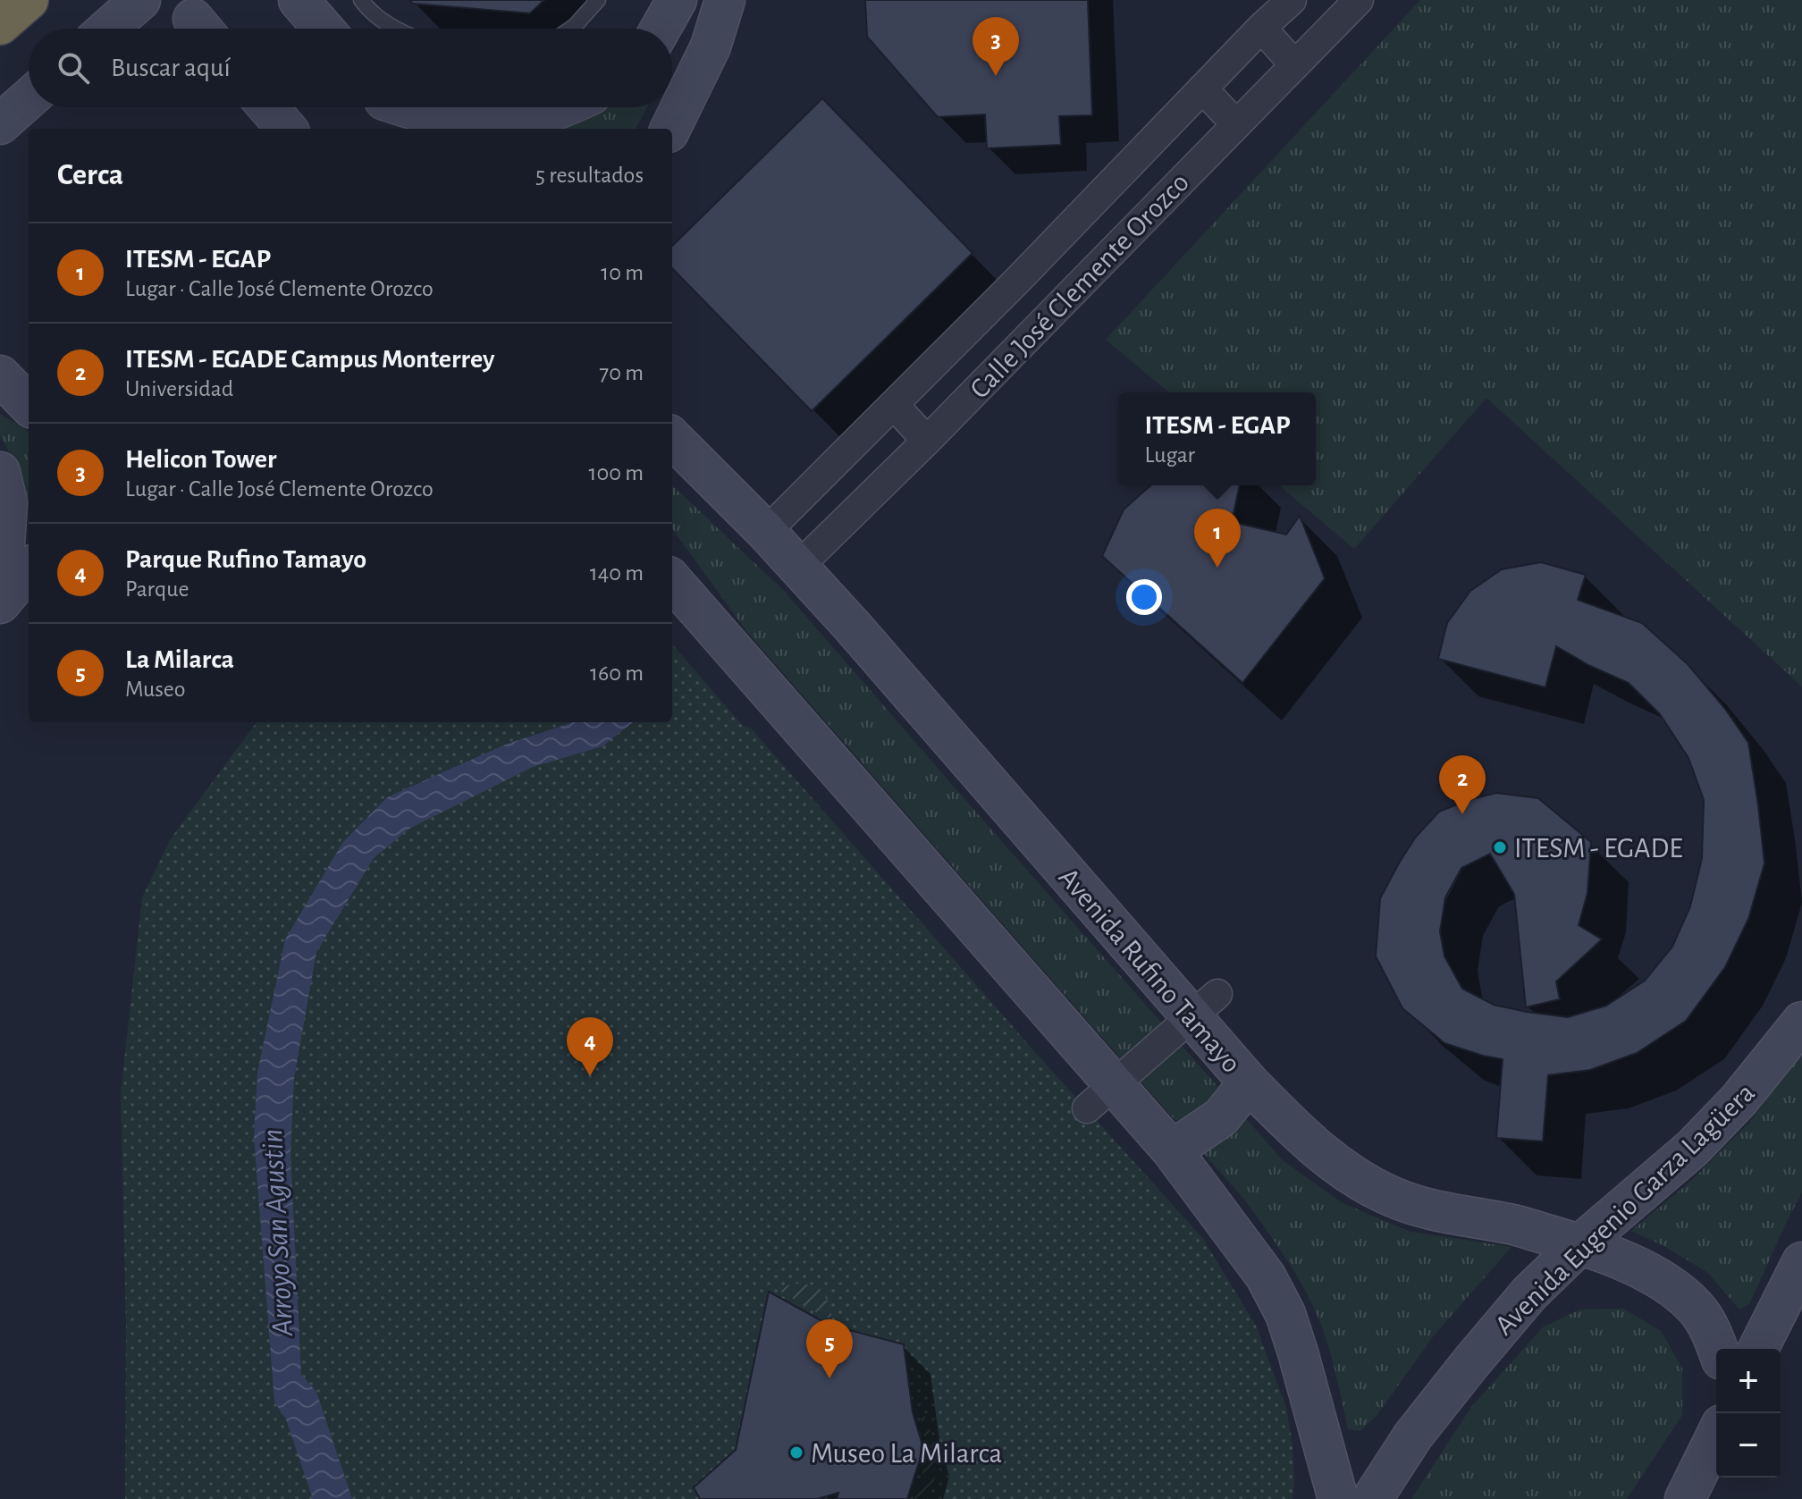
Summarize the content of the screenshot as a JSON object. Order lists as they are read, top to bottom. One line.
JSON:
{"streets":{"street":["Calle José Clemente Orozco","Avenida Rufino Tamayo","Avenida Eugenio Garza Lagüera"]},"crossings":[["Calle José Clemente Orozco","Avenida Rufino Tamayo"],["Avenida Rufino Tamayo","Avenida Eugenio Garza Lagüera"]],"water":["Arroyo San Agustin"],"places":["ITESM - EGADE","Museo La Milarca"],"page":{"pins":["3","1","2","4","5"],"search":"Buscar aquí","heading":["Cerca","5 resultados"],"list":[{"mark":"1","name":"ITESM - EGAP","note":"Lugar · Calle José Clemente Orozco","value":"10 m"},{"mark":"2","name":"ITESM - EGADE Campus Monterrey","note":"Universidad","value":"70 m"},{"mark":"3","name":"Helicon Tower","note":"Lugar · Calle José Clemente Orozco","value":"100 m"},{"mark":"4","name":"Parque Rufino Tamayo","note":"Parque","value":"140 m"},{"mark":"5","name":"La Milarca","note":"Museo","value":"160 m"}],"popup":["ITESM - EGAP","Lugar"],"map_buttons":["+","−"]}}
